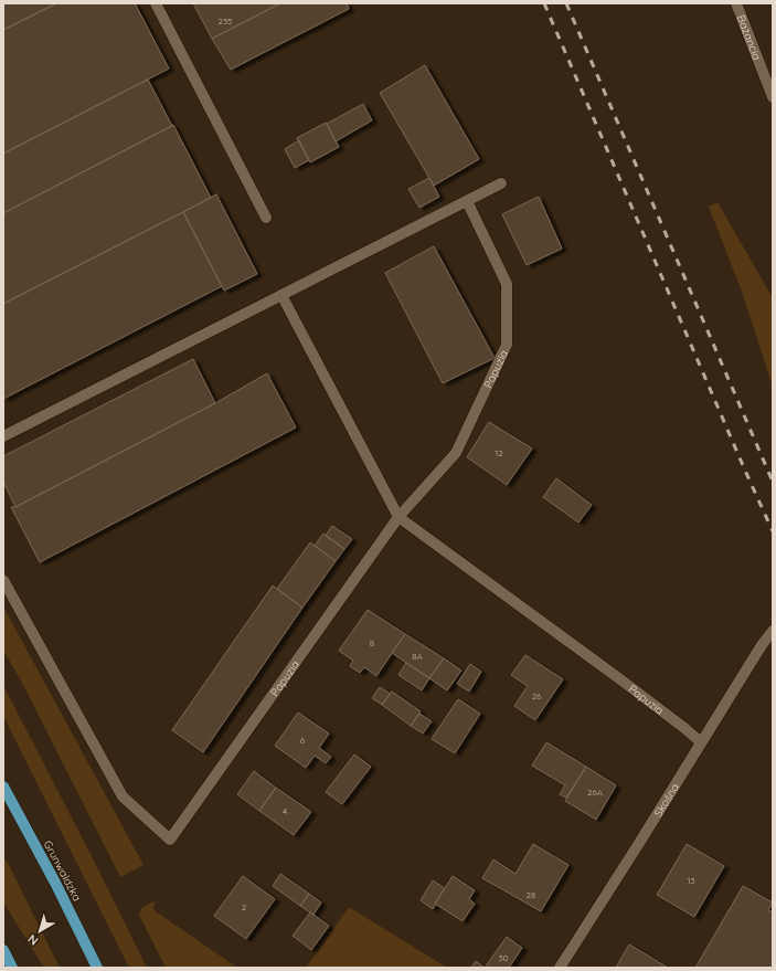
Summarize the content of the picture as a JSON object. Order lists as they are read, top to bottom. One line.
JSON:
{"streets":{"main road":["Grunwaldzka"],"street":["Bażancia","Papuzia","Skośna"]},"crossings":[["Papuzia","Skośna"]],"house_numbers":["235","12","8","8A","26","6","26A","4","13","28","2","30"],"north":"bottom left"}
